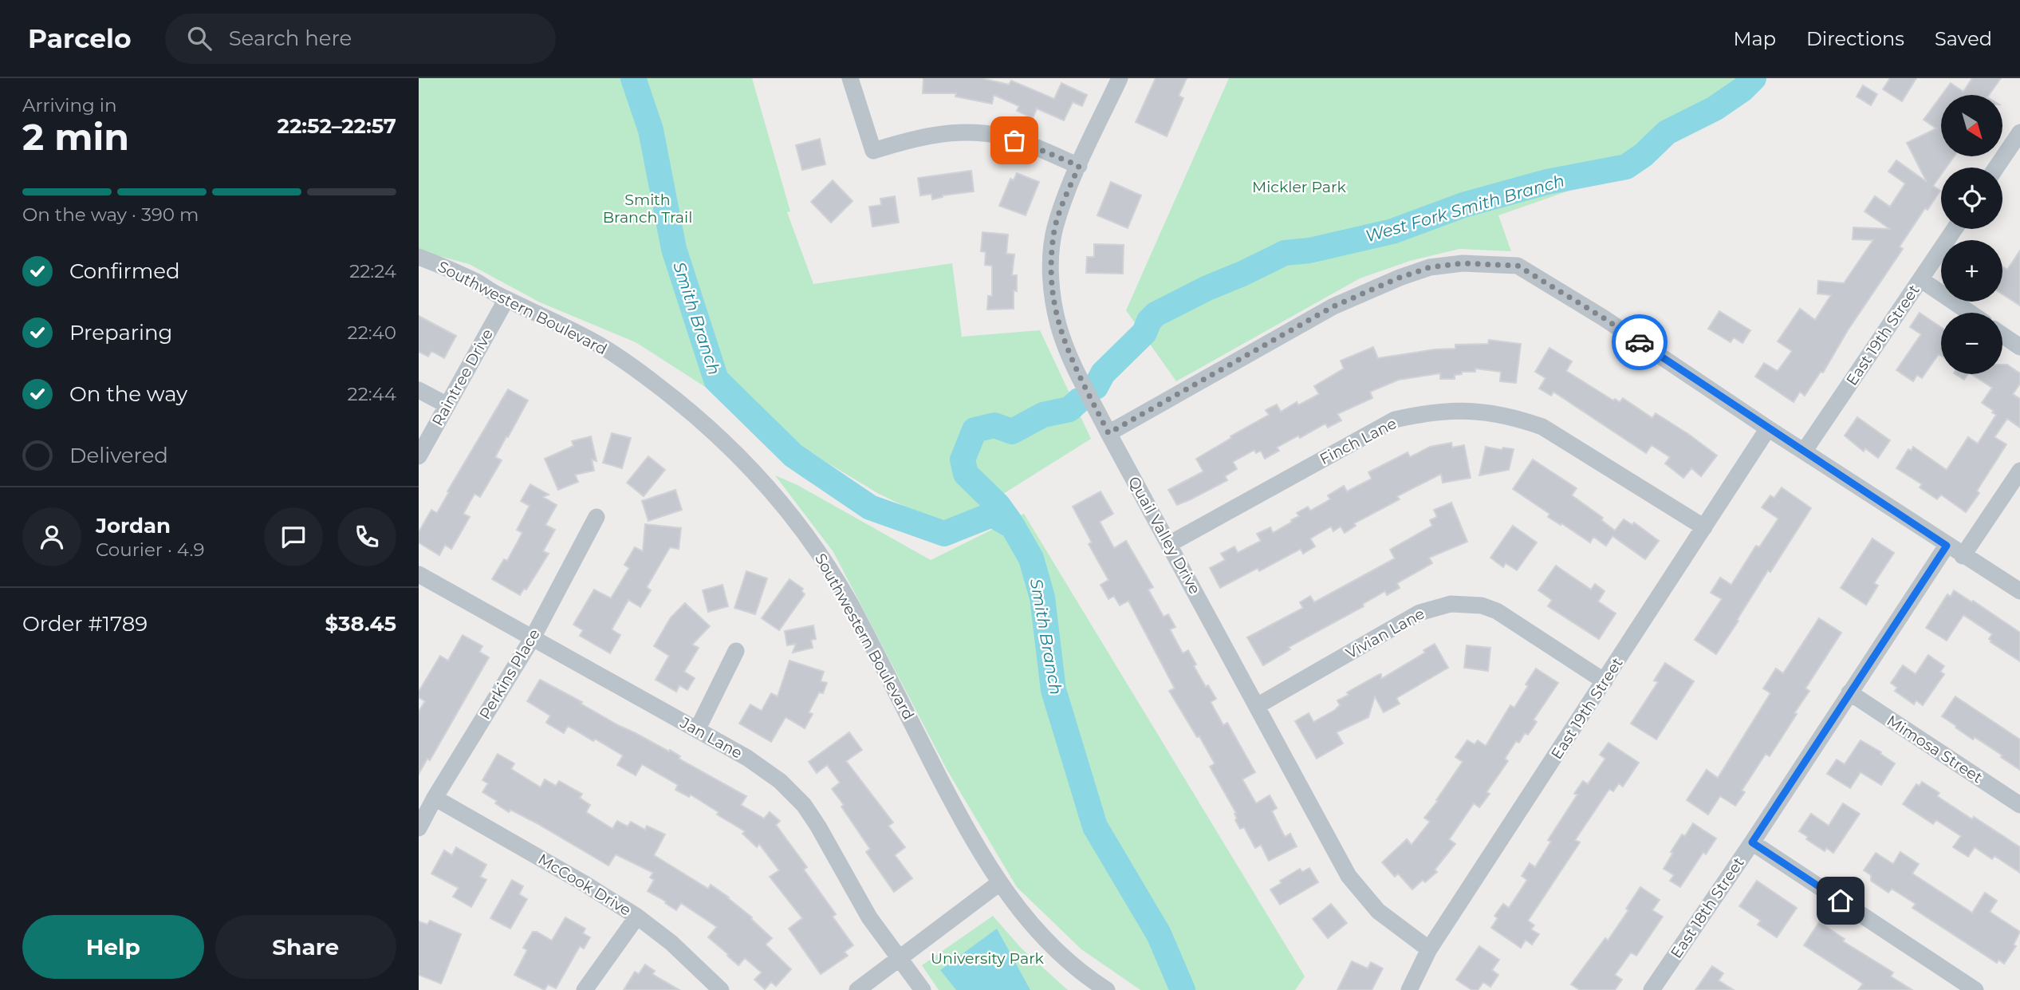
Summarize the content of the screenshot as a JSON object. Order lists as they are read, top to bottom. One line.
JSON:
{"streets":{"street":["Southwestern Boulevard","East 19th Street","Raintree Drive","Finch Lane","Quail Valley Drive","Vivian Lane","Perkins Place","Jan Lane","Mimosa Street","McCook Drive","East 18th Street"]},"crossings":[["Southwestern Boulevard","Raintree Drive"],["East 19th Street","Finch Lane"],["East 19th Street","Quail Valley Drive"],["East 19th Street","Vivian Lane"],["Finch Lane","Quail Valley Drive"],["Quail Valley Drive","Vivian Lane"],["Perkins Place","Jan Lane"],["Perkins Place","McCook Drive"],["Mimosa Street","East 18th Street"]],"water":["West Fork Smith Branch","Smith Branch"],"parks":["Mickler Park","Smith Branch Trail","University Park"],"north":"bottom right","page":{"header":"Parcelo","search":"Search here","nav":["Map","Directions","Saved"],"heading":["2 min","Arriving in","22:52–22:57"],"panel":["Jordan","Courier · 4.9","Order #1789","$38.45"],"map_buttons":["+","−"],"bar":"On the way · 390 m","list":[["Confirmed","22:24"],["Preparing","22:40"],["On the way","22:44"],"Delivered"],"buttons":["Help","Share"]}}
